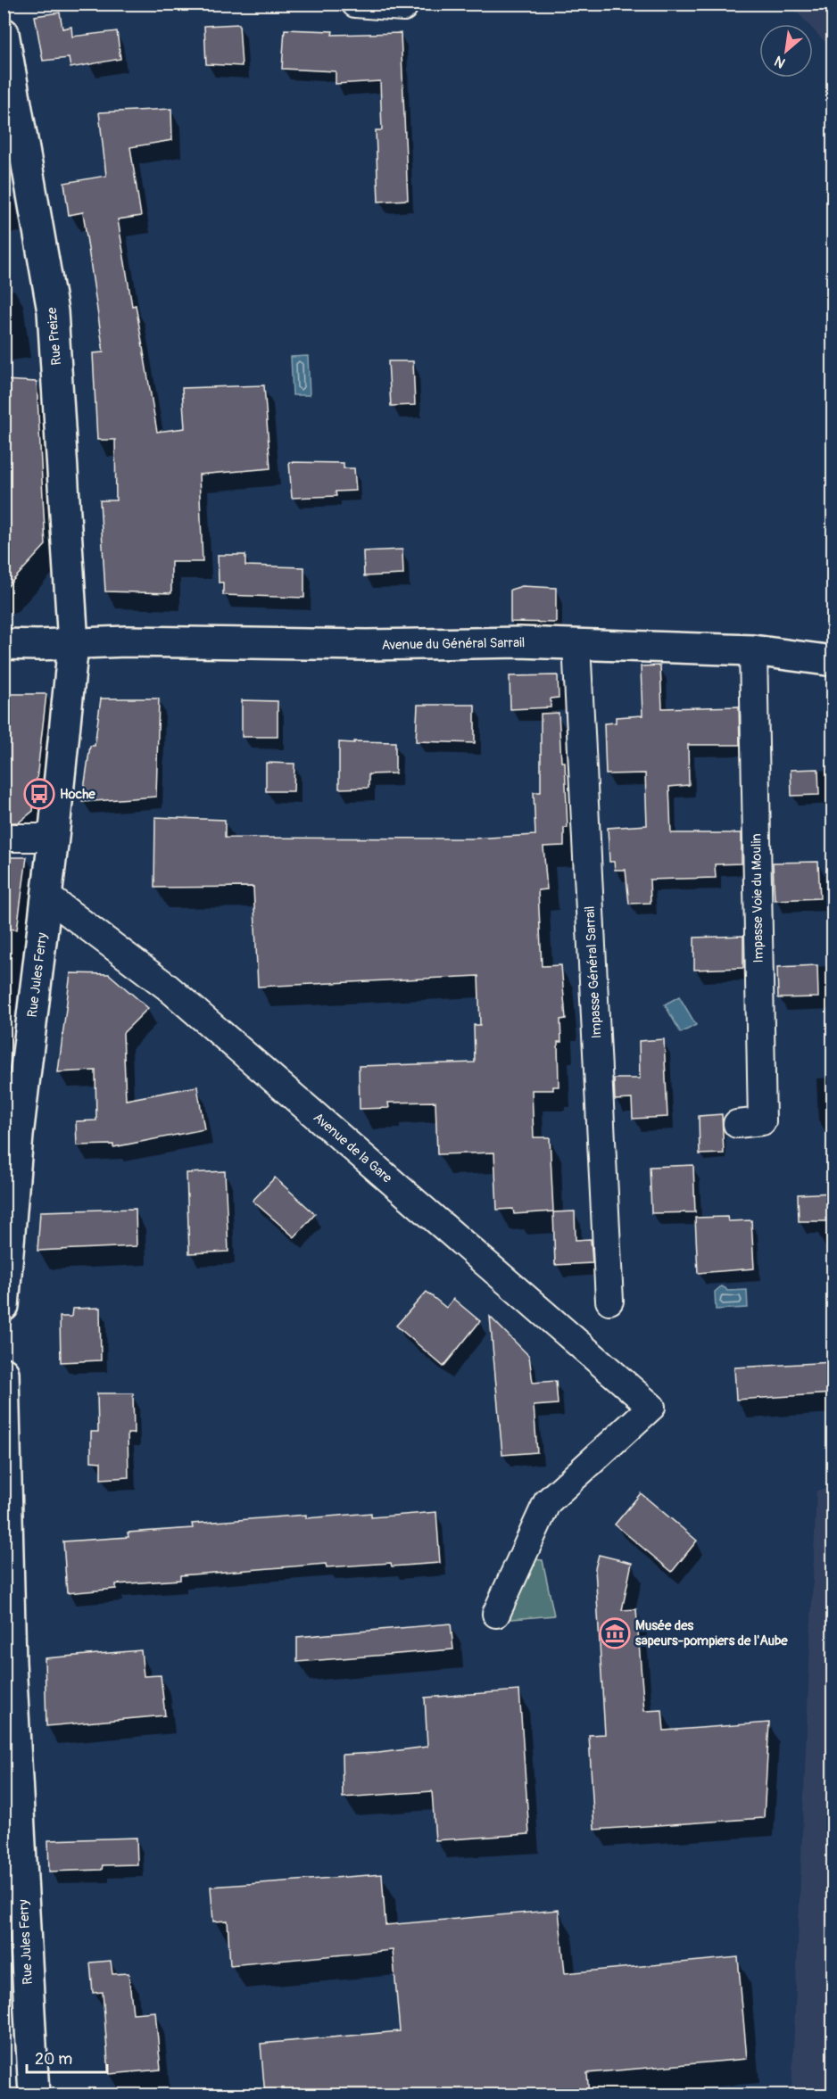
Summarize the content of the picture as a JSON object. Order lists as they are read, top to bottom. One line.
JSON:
{"streets":{"street":["Rue Preize","Avenue du Général Sarrail","Impasse Voie du Moulin","Impasse Général Sarrail","Rue Jules Ferry","Avenue de la Gare"]},"crossings":[["Rue Preize","Avenue du Général Sarrail"],["Rue Preize","Rue Jules Ferry"],["Avenue du Général Sarrail","Impasse Voie du Moulin"],["Avenue du Général Sarrail","Impasse Général Sarrail"],["Avenue du Général Sarrail","Rue Jules Ferry"],["Rue Jules Ferry","Avenue de la Gare"]],"places":{"bus stop":["Hoche"],"museum":["Musée des sapeurs-pompiers de l'Aube"]},"scale_bar":"20 m","north":"bottom left"}
